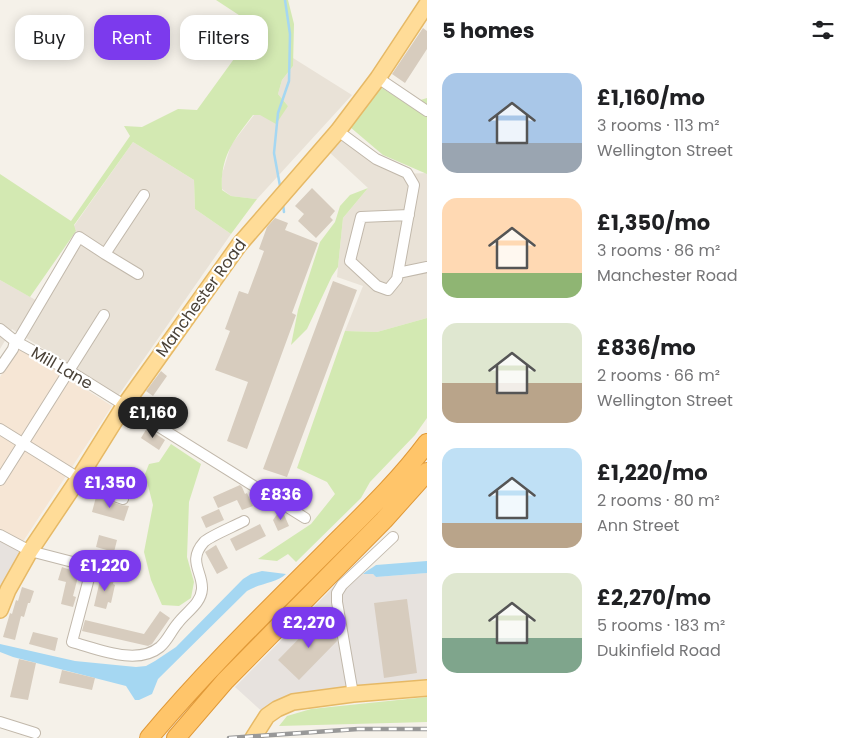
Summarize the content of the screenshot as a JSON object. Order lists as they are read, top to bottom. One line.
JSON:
{"streets":{"main road":["Manchester Road"],"street":["Mill Lane"]},"crossings":[["Manchester Road","Mill Lane"]],"page":{"heading":"5 homes","chip":["Buy","Rent","Filters"],"list":[{"name":"£1,160/mo","note":"3 rooms · 113 m² · Wellington Street"},{"name":"£1,350/mo","note":"3 rooms · 86 m² · Manchester Road"},{"name":"£836/mo","note":"2 rooms · 66 m² · Wellington Street"},{"name":"£1,220/mo","note":"2 rooms · 80 m² · Ann Street"},{"name":"£2,270/mo","note":"5 rooms · 183 m² · Dukinfield Road"}],"price":["£1,160","£1,350","£836","£1,220","£2,270"]}}
